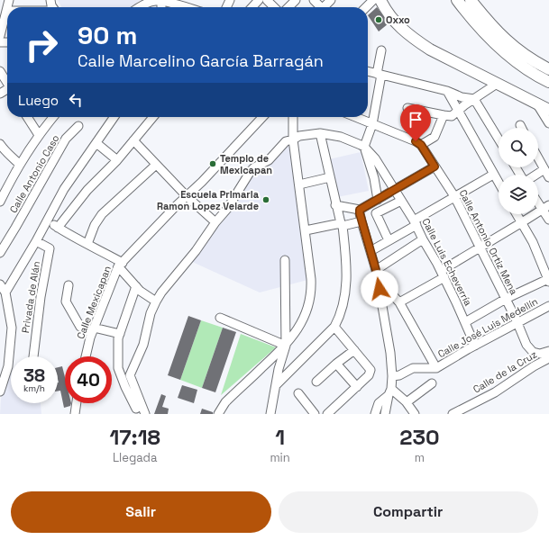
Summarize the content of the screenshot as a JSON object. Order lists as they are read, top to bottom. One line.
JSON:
{"streets":{"street":["Calle Antonio Caso","Calle Antonio Ortiz Mena","Calle Luis Echeverría","Privada de Alán","Calle Mexicapan","Calle José Luis Medellín","Calle de la Cruz"]},"crossings":[["Calle Antonio Ortiz Mena","Calle José Luis Medellín"],["Calle Luis Echeverría","Calle José Luis Medellín"]],"places":["Oxxo","Templo de Mexicapan","Escuela Primaria Ramon Lopez Velarde"],"page":{"turn":["90 m","Calle Marcelino García Barragán"],"then":"Luego","speed":"38 km/h","limit":"40","eta":["17:18","Llegada","1","min","230","m"],"buttons":["Salir","Compartir"]}}
